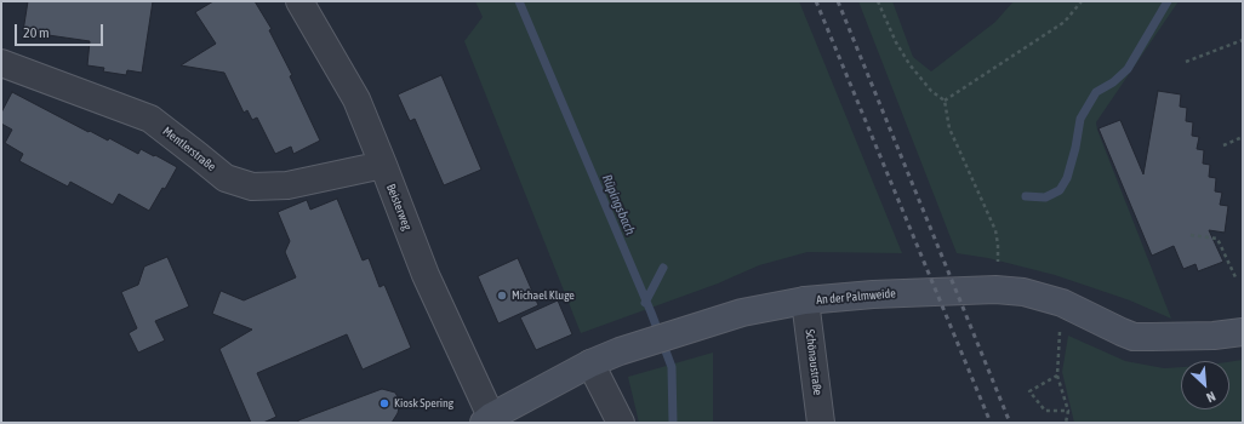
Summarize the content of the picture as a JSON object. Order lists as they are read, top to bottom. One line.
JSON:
{"streets":{"street":["Mentlerstraße","Beisterweg","An der Palmweide","Schönaustraße"]},"crossings":[["Mentlerstraße","Beisterweg"],["Beisterweg","An der Palmweide"],["An der Palmweide","Schönaustraße"]],"water":["Rüpingsbach"],"places":["Michael Kluge","Kiosk Spering"],"scale_bar":"20 m","north":"bottom right"}
